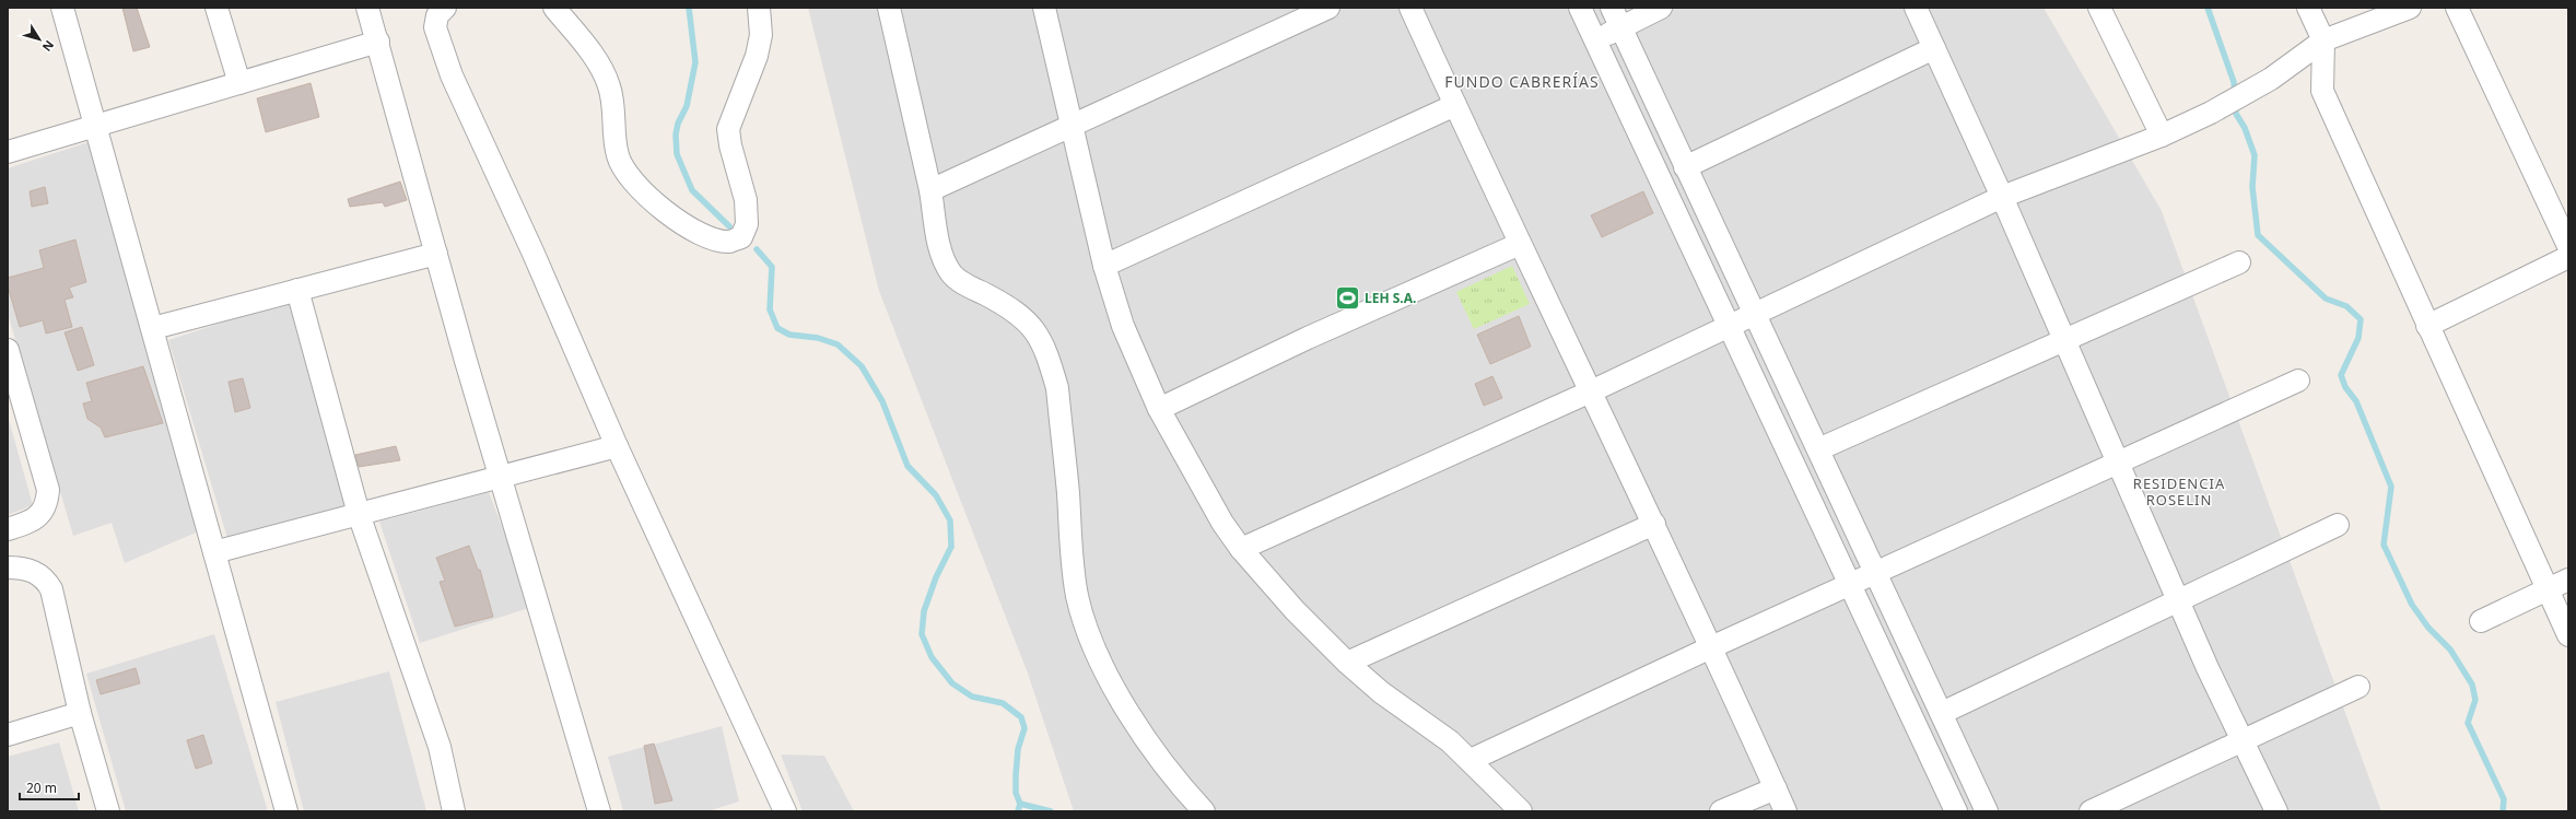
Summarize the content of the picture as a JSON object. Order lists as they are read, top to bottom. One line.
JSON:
{"districts":["FUNDO CABRERÍAS","RESIDENCIA ROSELIN"],"places":{"sports":["LEH S.A."]},"scale_bar":"20 m","north":"bottom right"}
